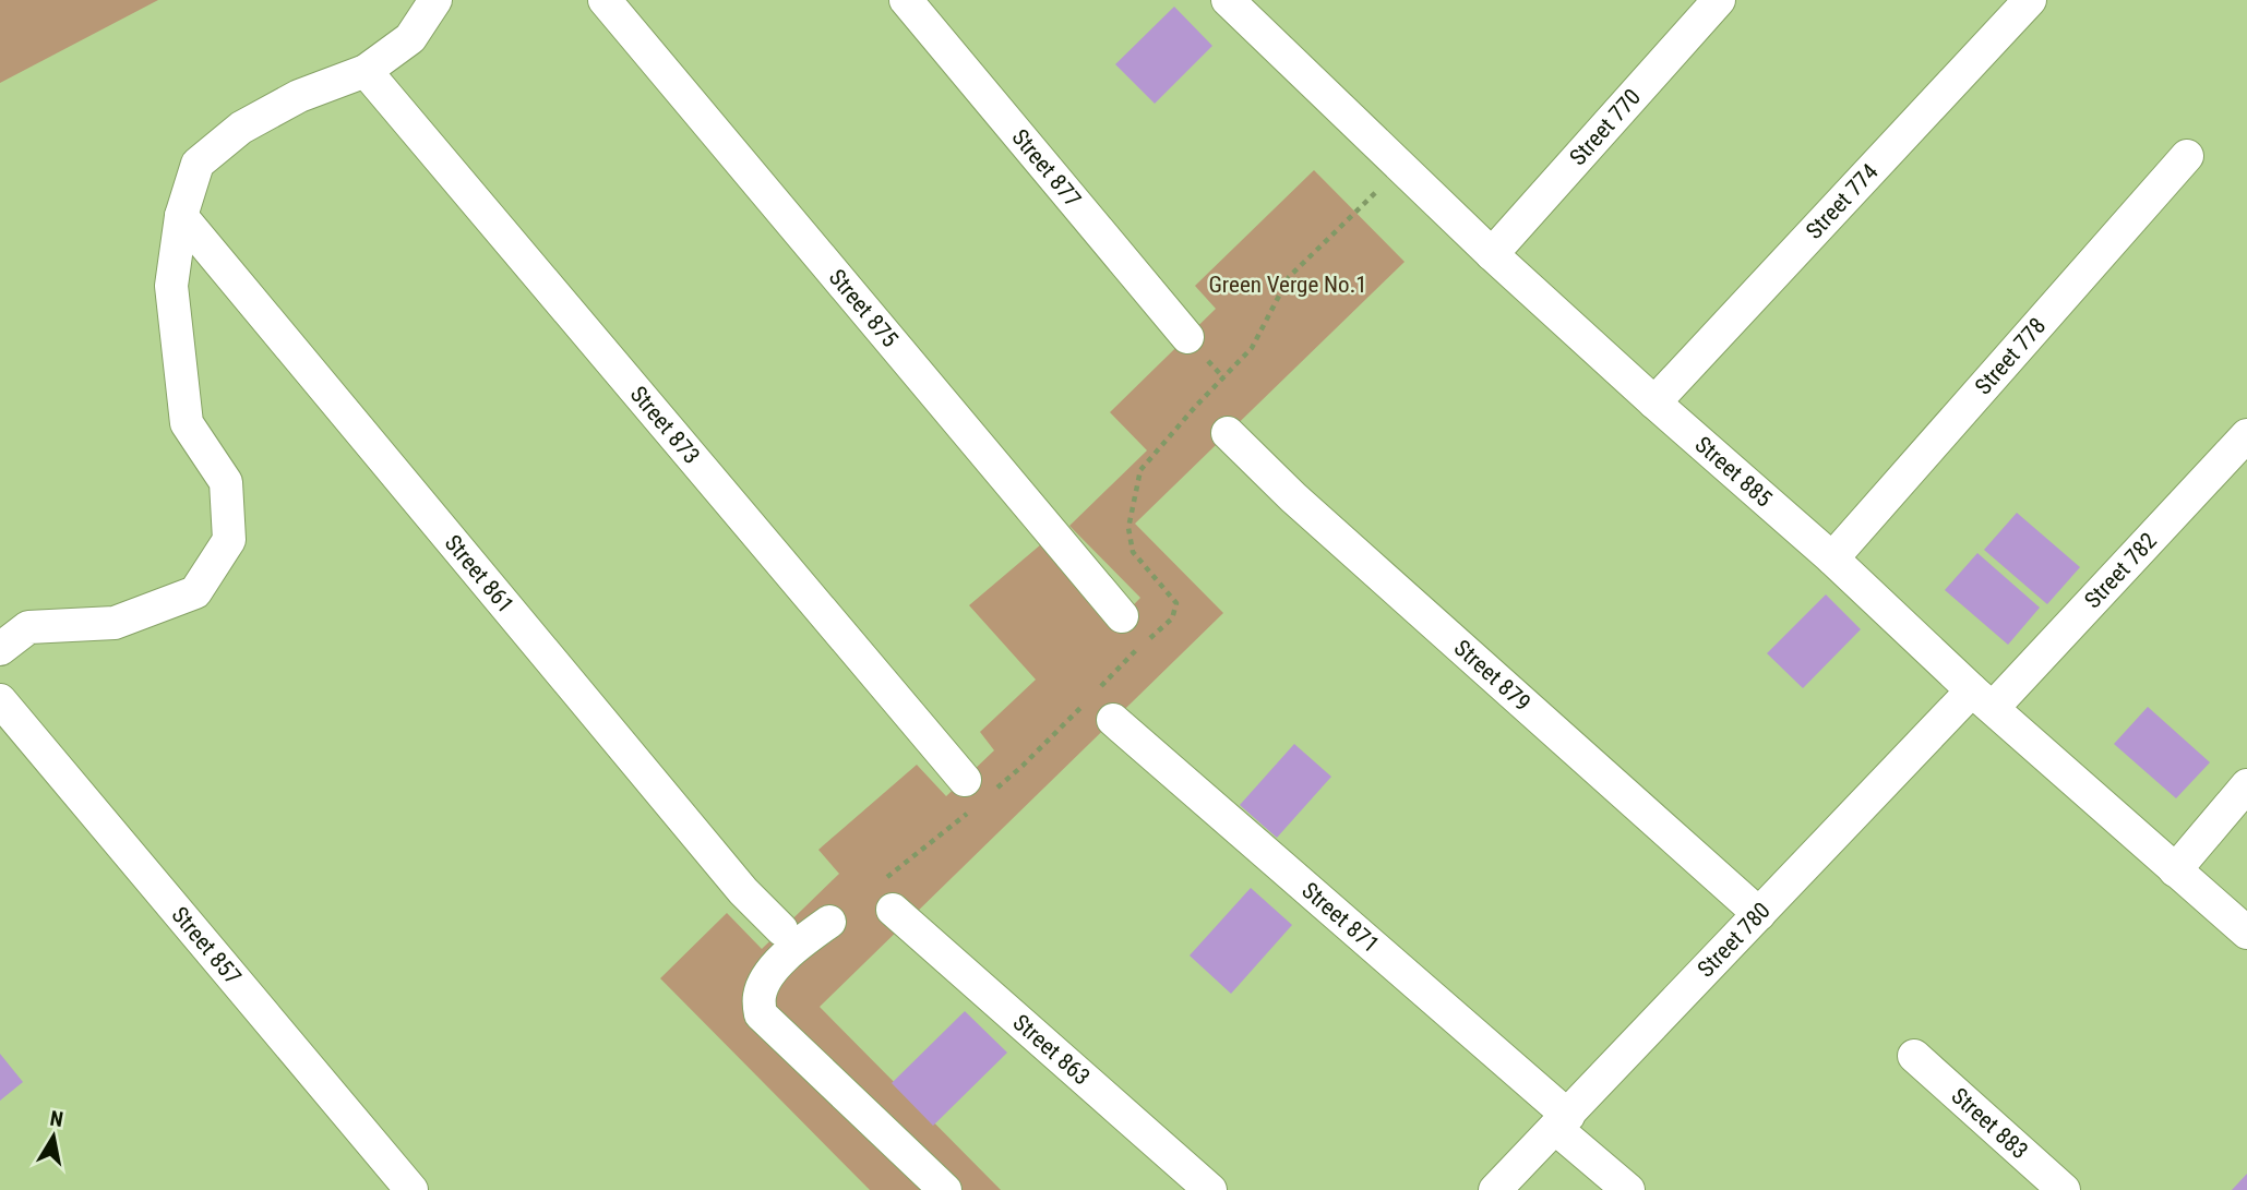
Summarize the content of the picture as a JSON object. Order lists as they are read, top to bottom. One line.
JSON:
{"streets":{"street":["Street 770","Street 877","Street 774","Street 875","Street 778","Street 873","Street 885","Street 782","Street 861","Street 879","Street 871","Street 780","Street 857","Street 863","Street 883"]},"crossings":[["Street 770","Street 885"],["Street 774","Street 885"],["Street 778","Street 885"],["Street 885","Street 782"],["Street 885","Street 780"],["Street 782","Street 780"],["Street 879","Street 780"],["Street 871","Street 780"]],"parks":["Green Verge No.1"],"north":"top"}
